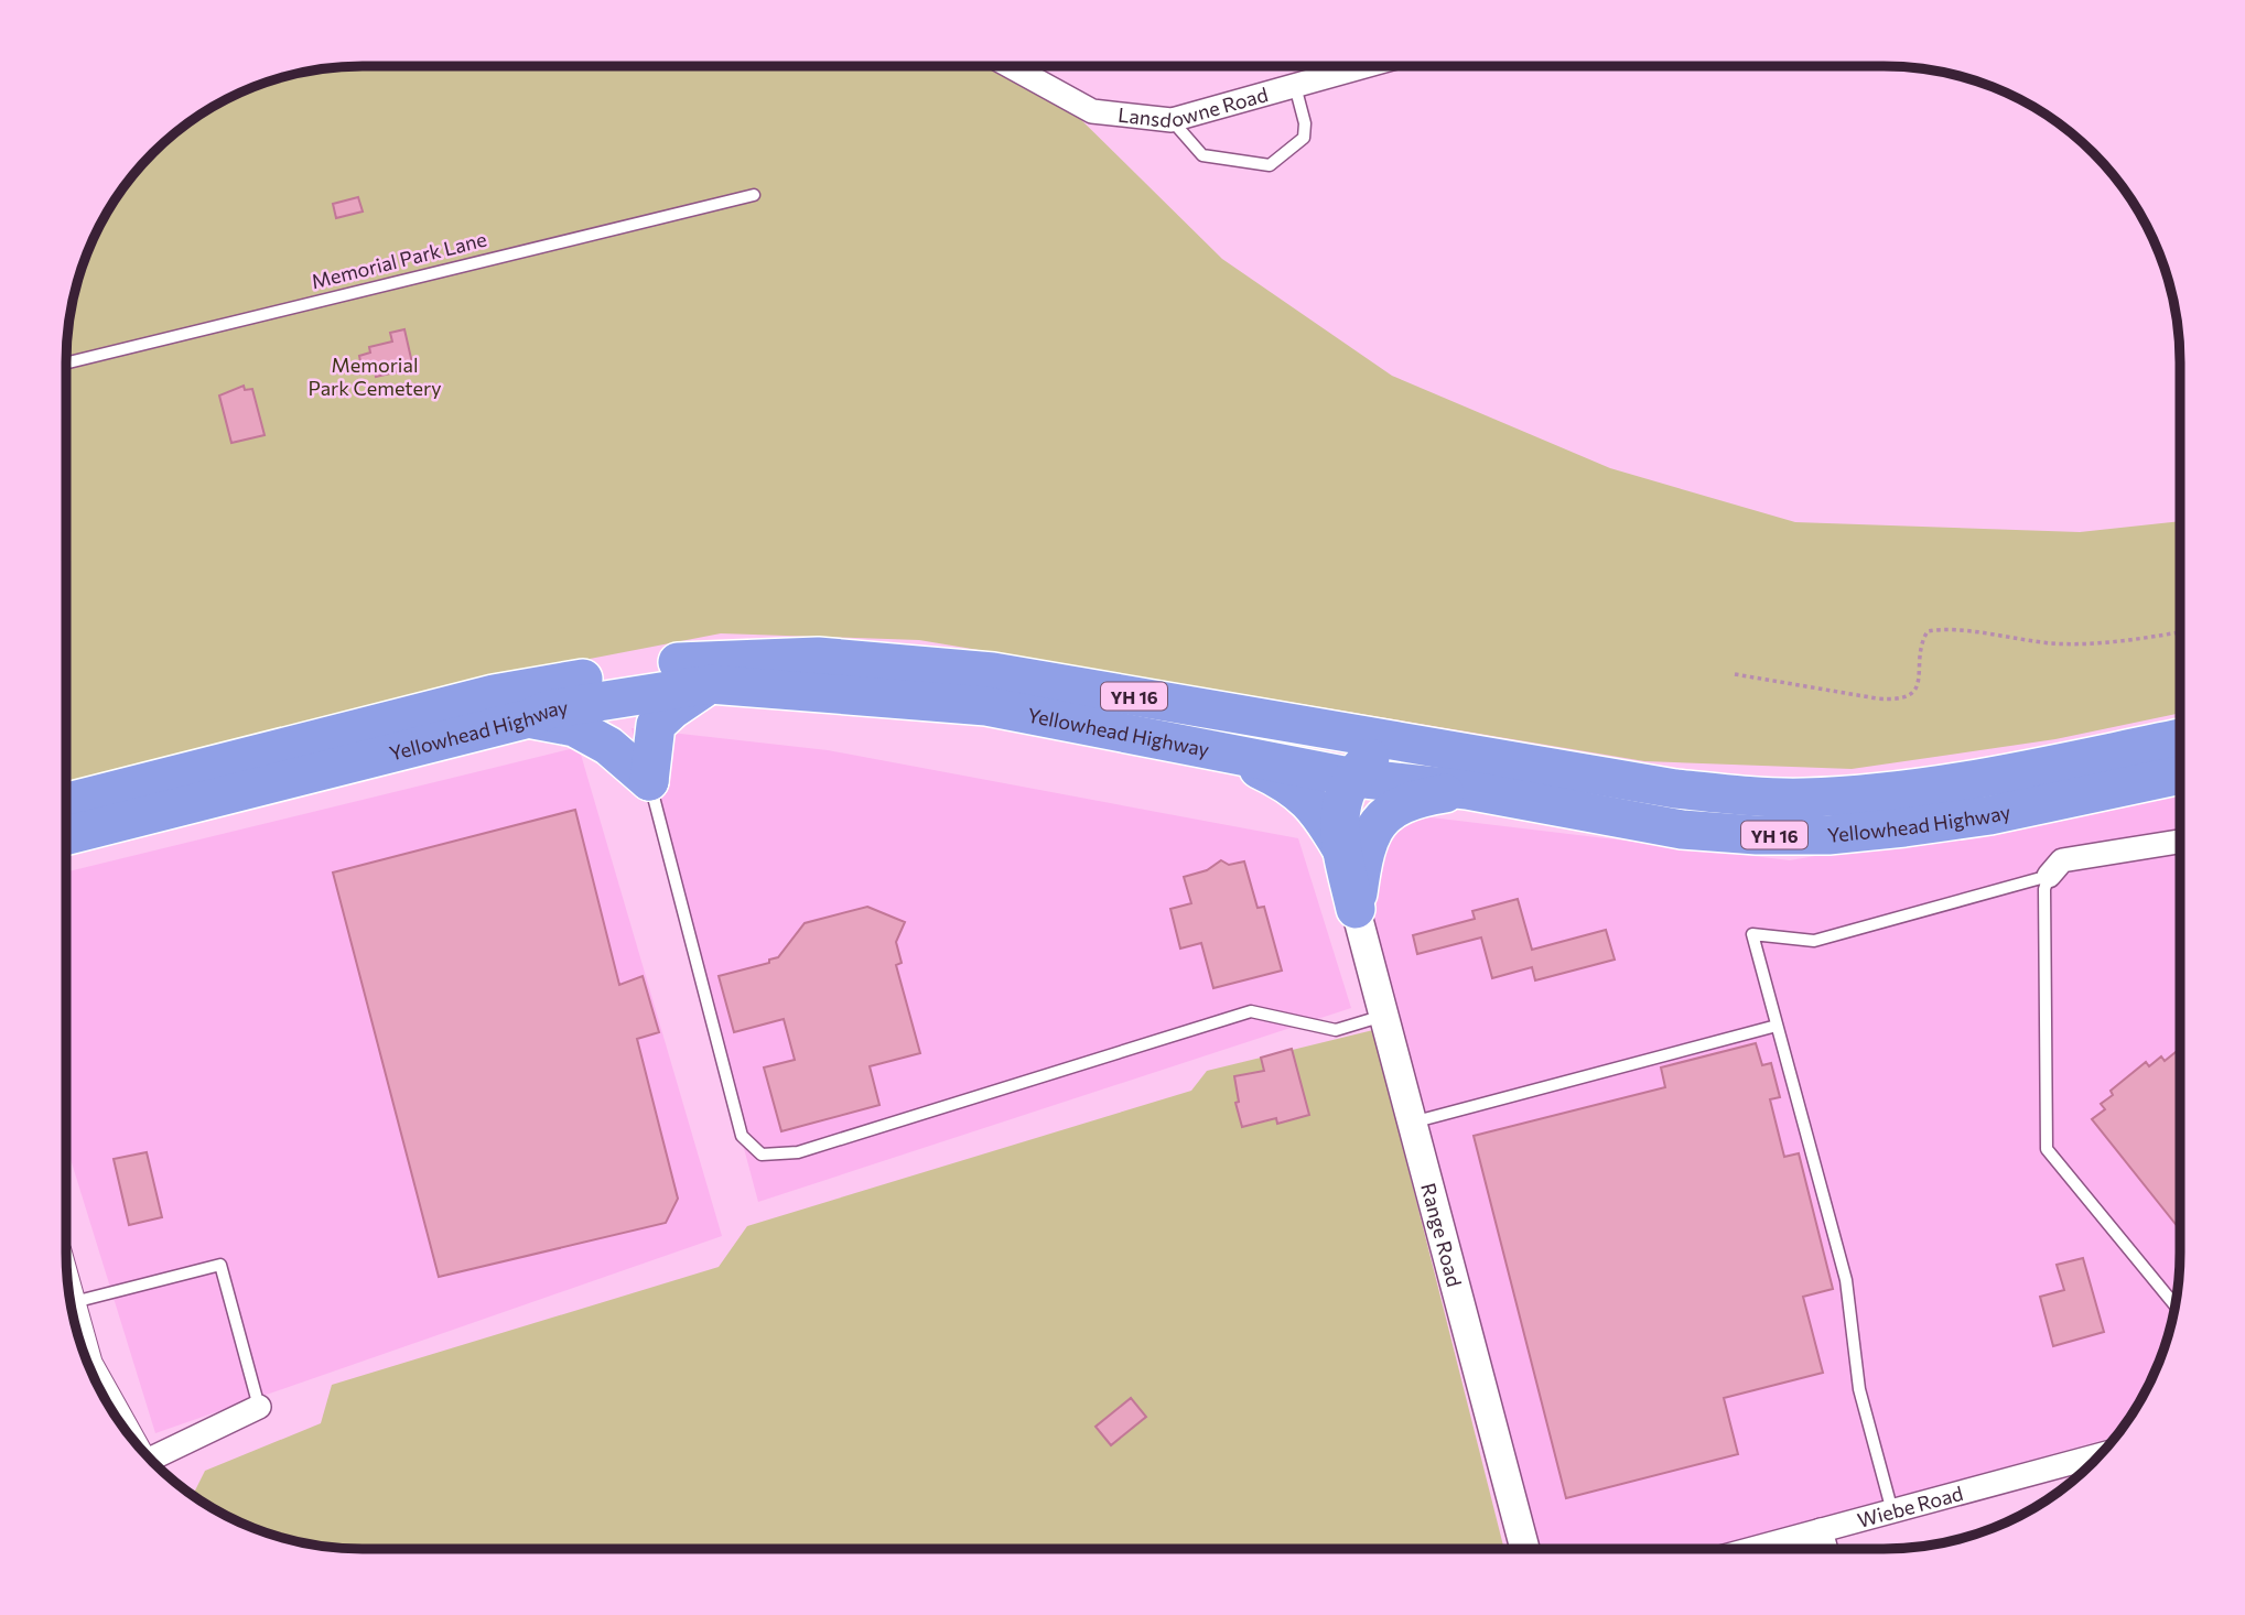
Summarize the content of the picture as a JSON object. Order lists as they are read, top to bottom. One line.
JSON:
{"streets":{"highway":["YH 16","Yellowhead Highway"],"street":["Lansdowne Road","Range Road","Wiebe Road"],"lane":["Memorial Park Lane"]},"parks":["Memorial Park Cemetery"]}
